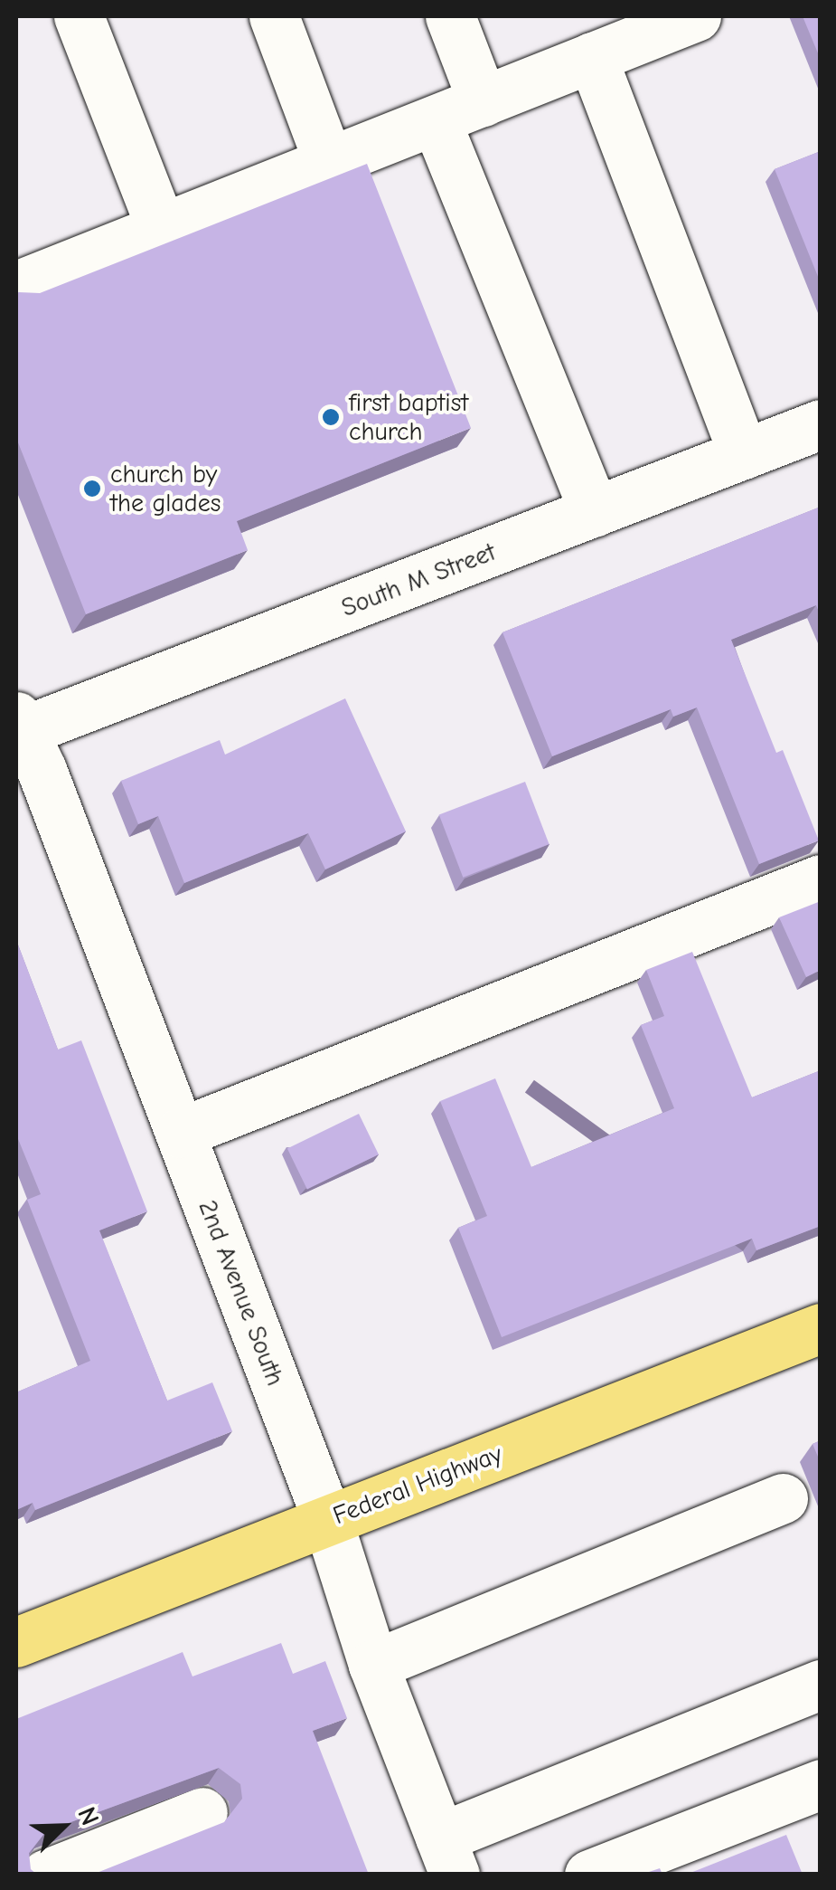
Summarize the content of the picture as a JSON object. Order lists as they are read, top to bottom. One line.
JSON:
{"streets":{"main road":["Federal Highway"],"street":["South M Street","2nd Avenue South"]},"crossings":[["South M Street","2nd Avenue South"],["2nd Avenue South","Federal Highway"]],"places":["first baptist church","church by the glades"],"north":"top right"}
